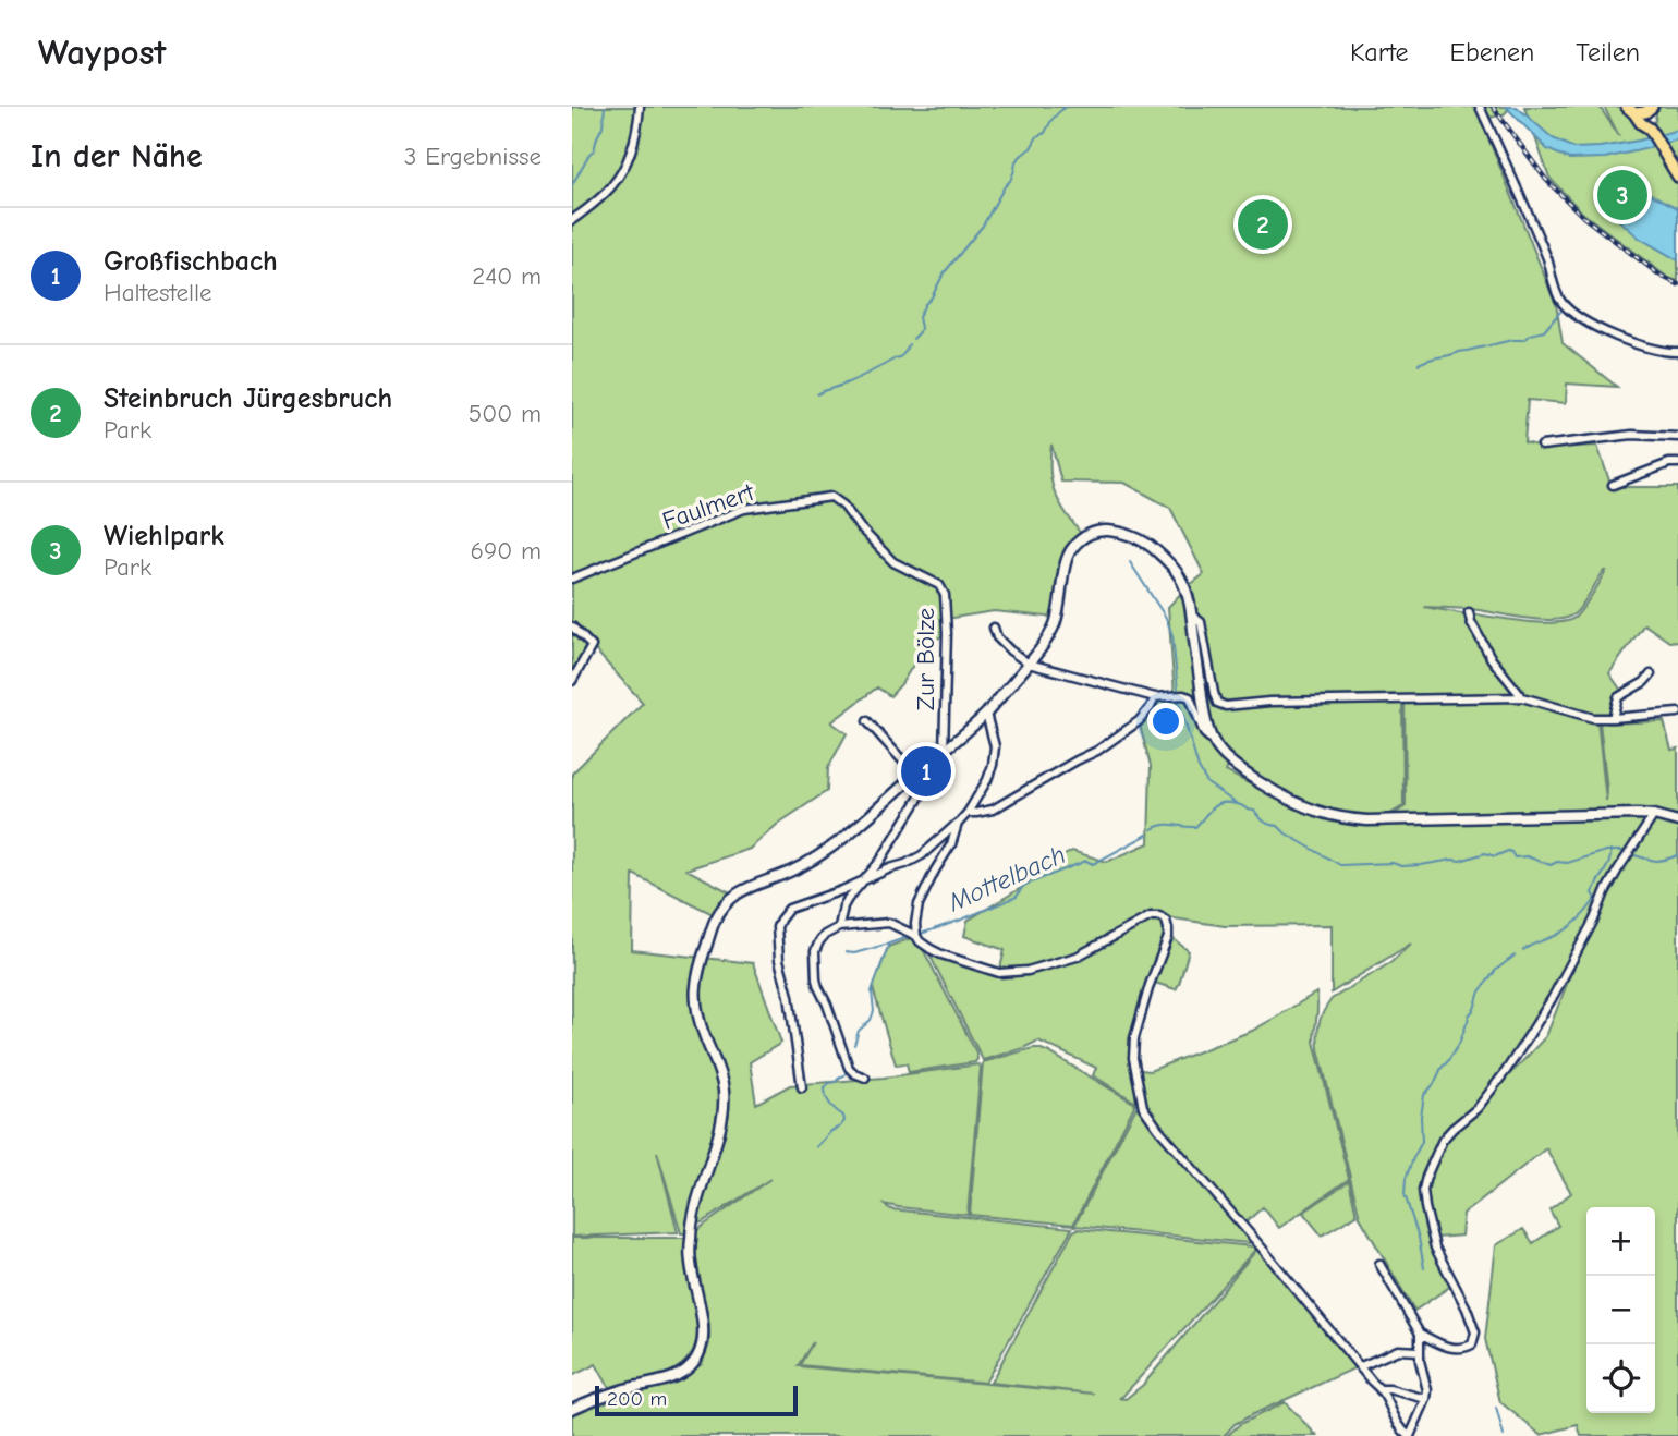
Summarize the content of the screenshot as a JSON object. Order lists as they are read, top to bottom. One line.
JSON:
{"streets":{"street":["Faulmert","Zur Bölze"]},"crossings":[["Faulmert","Zur Bölze"]],"water":["Mottelbach"],"scale_bar":"200 m","page":{"header":"Waypost","nav":["Karte","Ebenen","Teilen"],"heading":["In der Nähe","3 Ergebnisse"],"pins":["3","2","1"],"list":[{"mark":"1","name":"Großfischbach","note":"Haltestelle","value":"240 m"},{"mark":"2","name":"Steinbruch Jürgesbruch","note":"Park","value":"500 m"},{"mark":"3","name":"Wiehlpark","note":"Park","value":"690 m"}],"map_buttons":["+","−"],"scale":"200 m"}}
